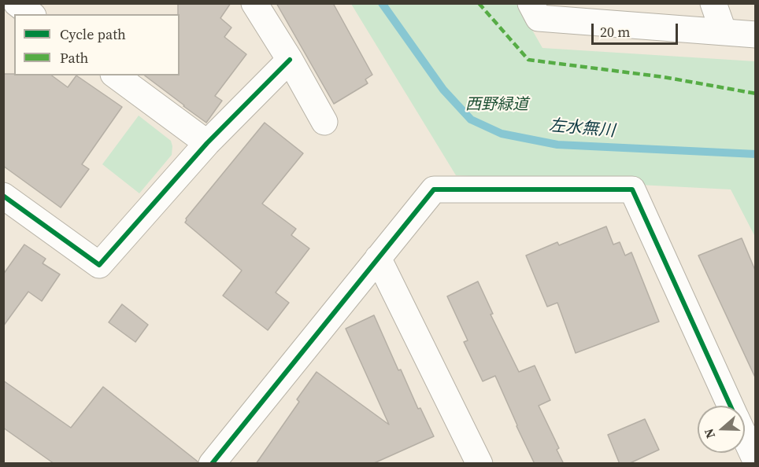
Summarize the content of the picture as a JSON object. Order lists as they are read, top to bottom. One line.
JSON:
{"water":["左水無川"],"parks":["西野緑道"],"legend":["Cycle path","Path"],"scale_bar":"20 m","north":"left"}
